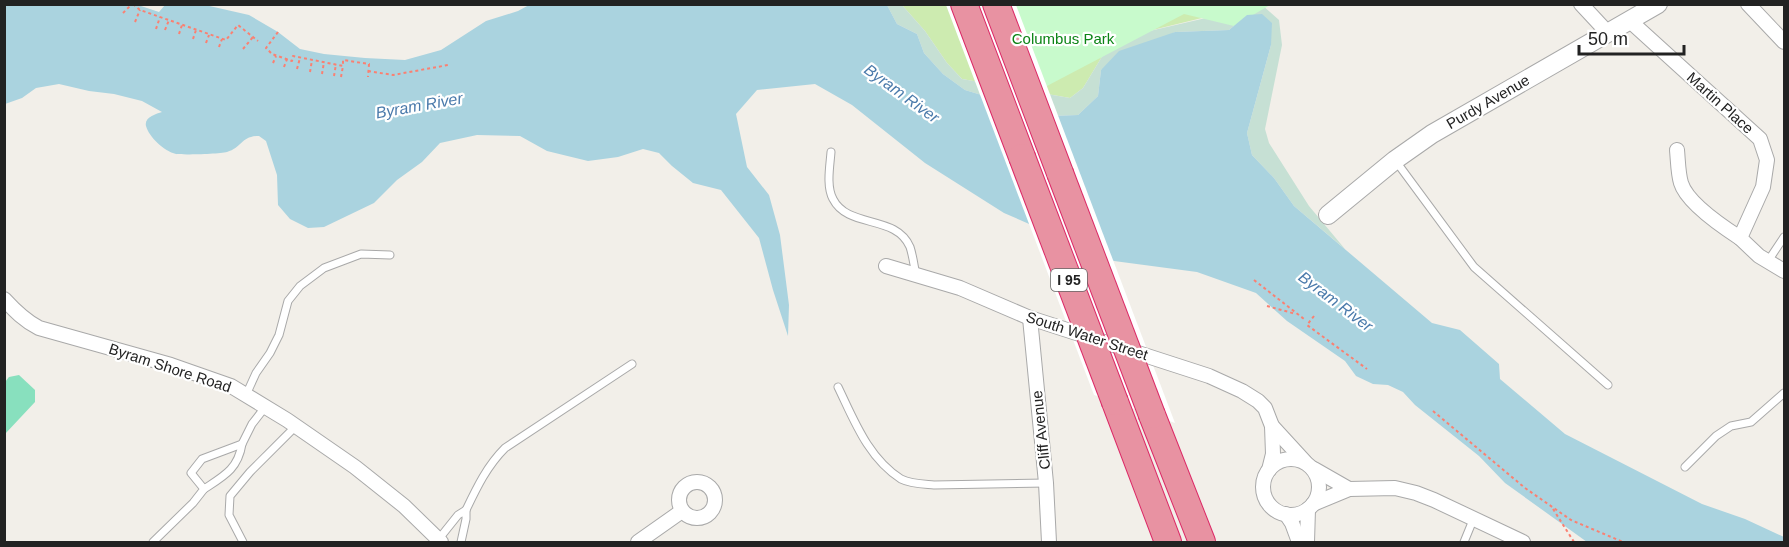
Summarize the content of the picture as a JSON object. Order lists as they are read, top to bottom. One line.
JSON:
{"streets":{"highway":["I 95"],"street":["Purdy Avenue","Martin Place","South Water Street","Byram Shore Road","Cliff Avenue"]},"crossings":[["Purdy Avenue","Martin Place"],["South Water Street","Cliff Avenue"]],"water":["Byram River"],"parks":["Columbus Park"],"scale_bar":"50 m"}
